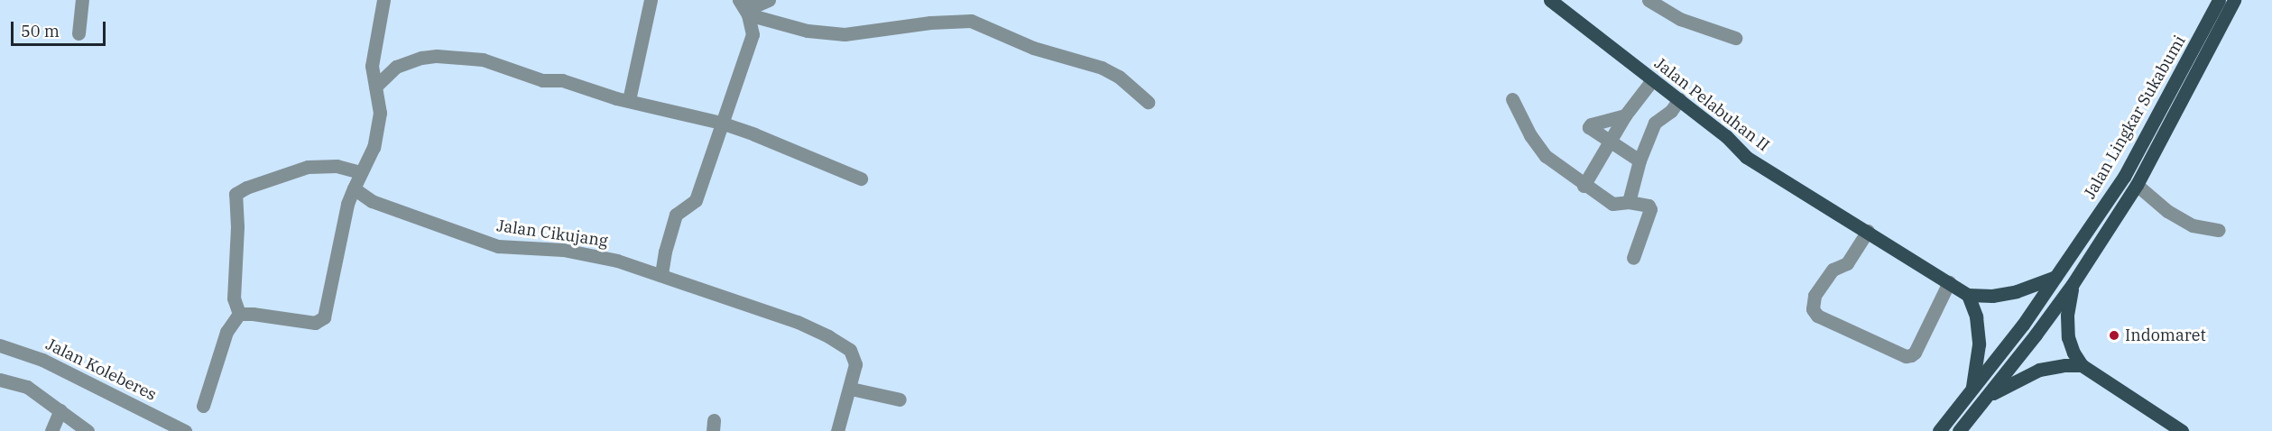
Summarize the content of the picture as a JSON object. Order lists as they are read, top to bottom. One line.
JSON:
{"streets":{"main road":["Jalan Pelabuhan II","Jalan Lingkar Sukabumi"],"street":["Jalan Cikujang","Jalan Koleberes"]},"places":["Indomaret"],"scale_bar":"50 m"}
